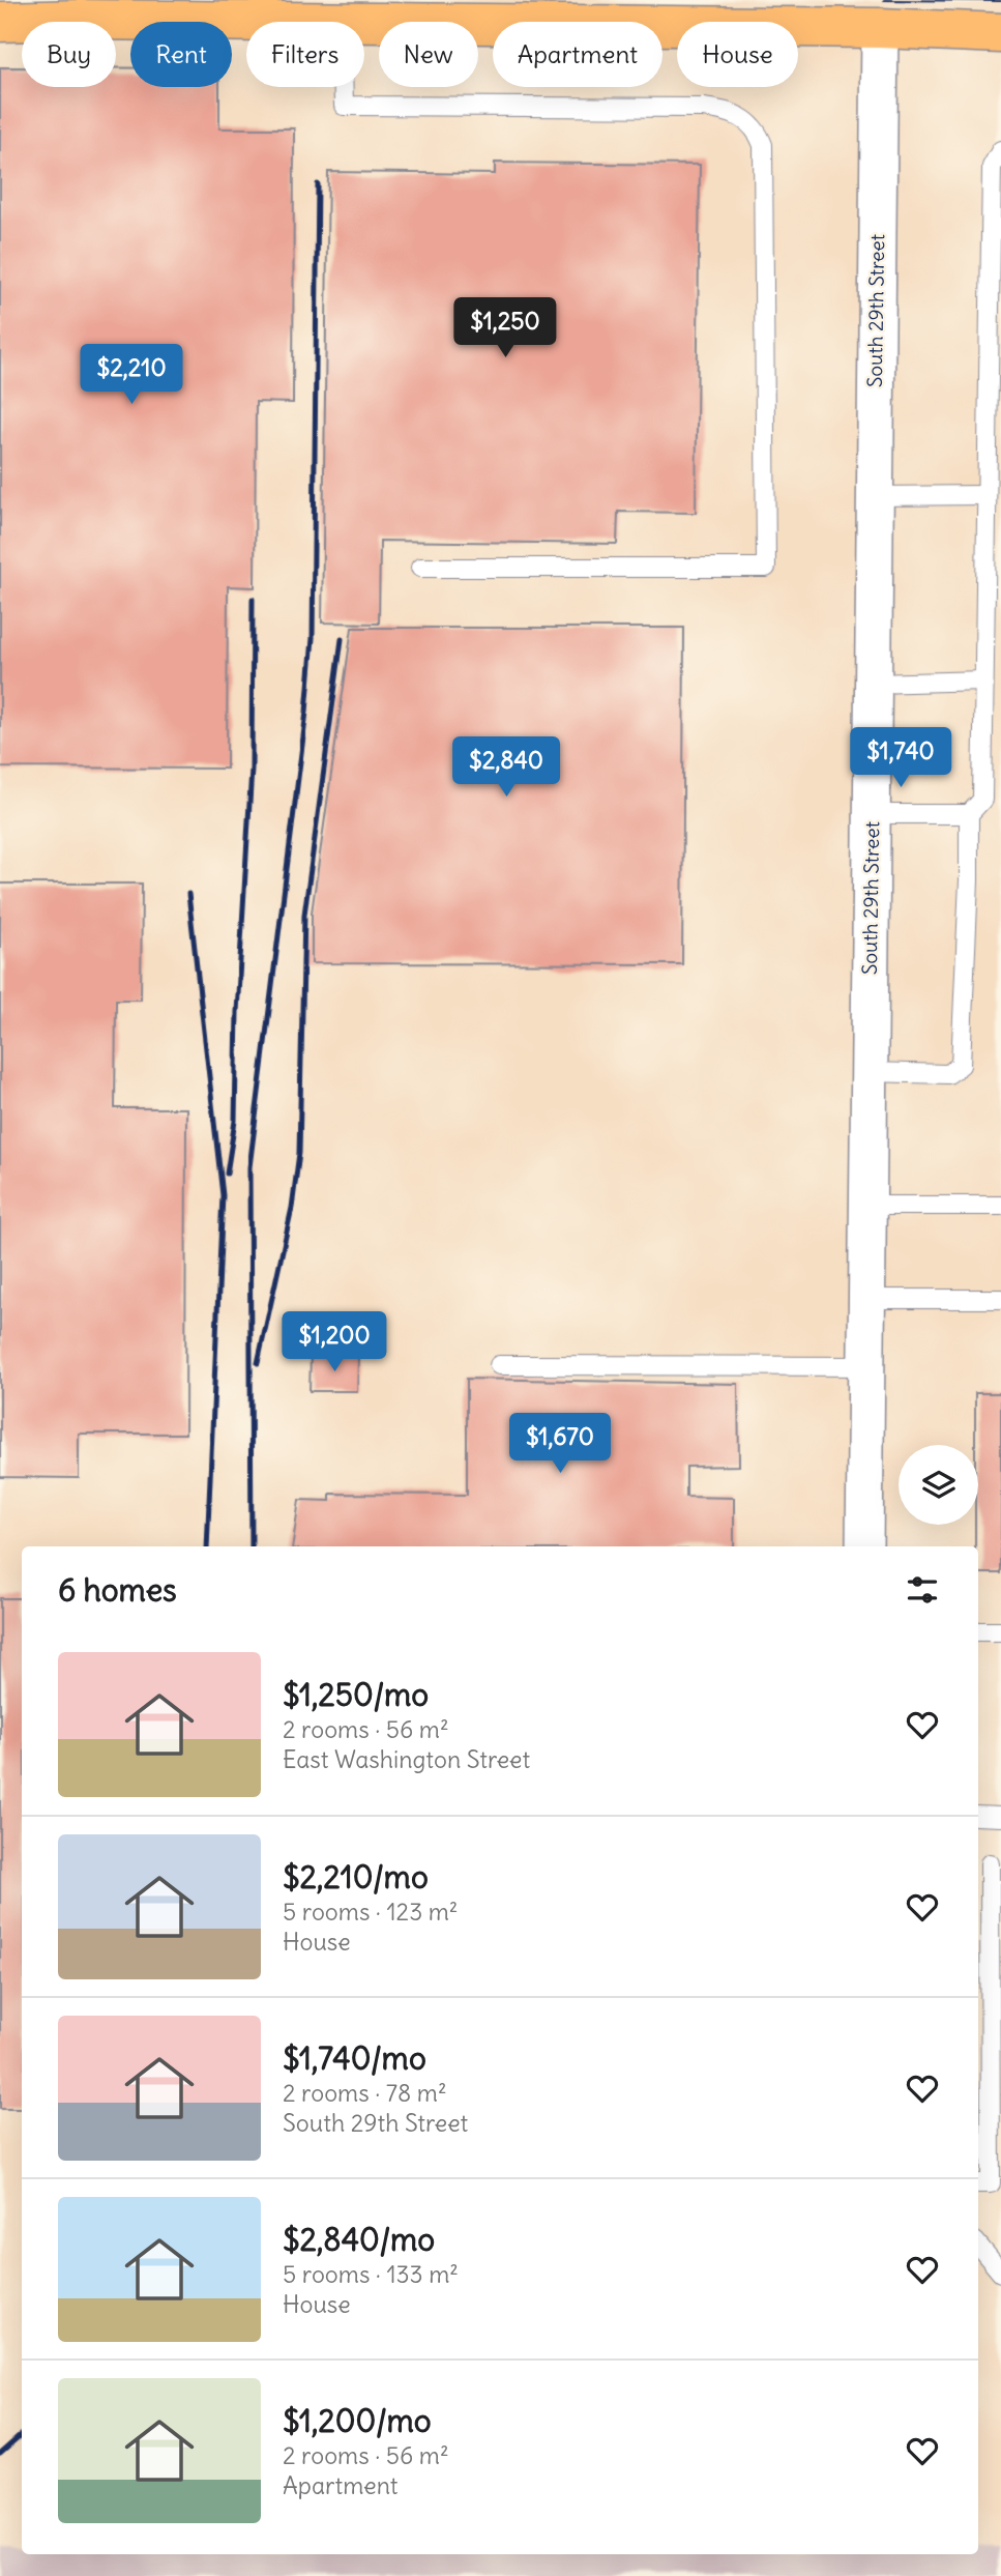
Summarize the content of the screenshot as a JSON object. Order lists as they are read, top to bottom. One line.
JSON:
{"streets":{"street":["South 29th Street"]},"page":{"chip":["Buy","Rent","Filters","New","Apartment","House"],"price":["$1,250","$2,210","$1,740","$2,840","$1,200","$1,670"],"heading":"6 homes","list":[{"name":"$1,250/mo","note":"2 rooms · 56 m² · East Washington Street"},{"name":"$2,210/mo","note":"5 rooms · 123 m² · House"},{"name":"$1,740/mo","note":"2 rooms · 78 m² · South 29th Street"},{"name":"$2,840/mo","note":"5 rooms · 133 m² · House"},{"name":"$1,200/mo","note":"2 rooms · 56 m² · Apartment"}]}}
